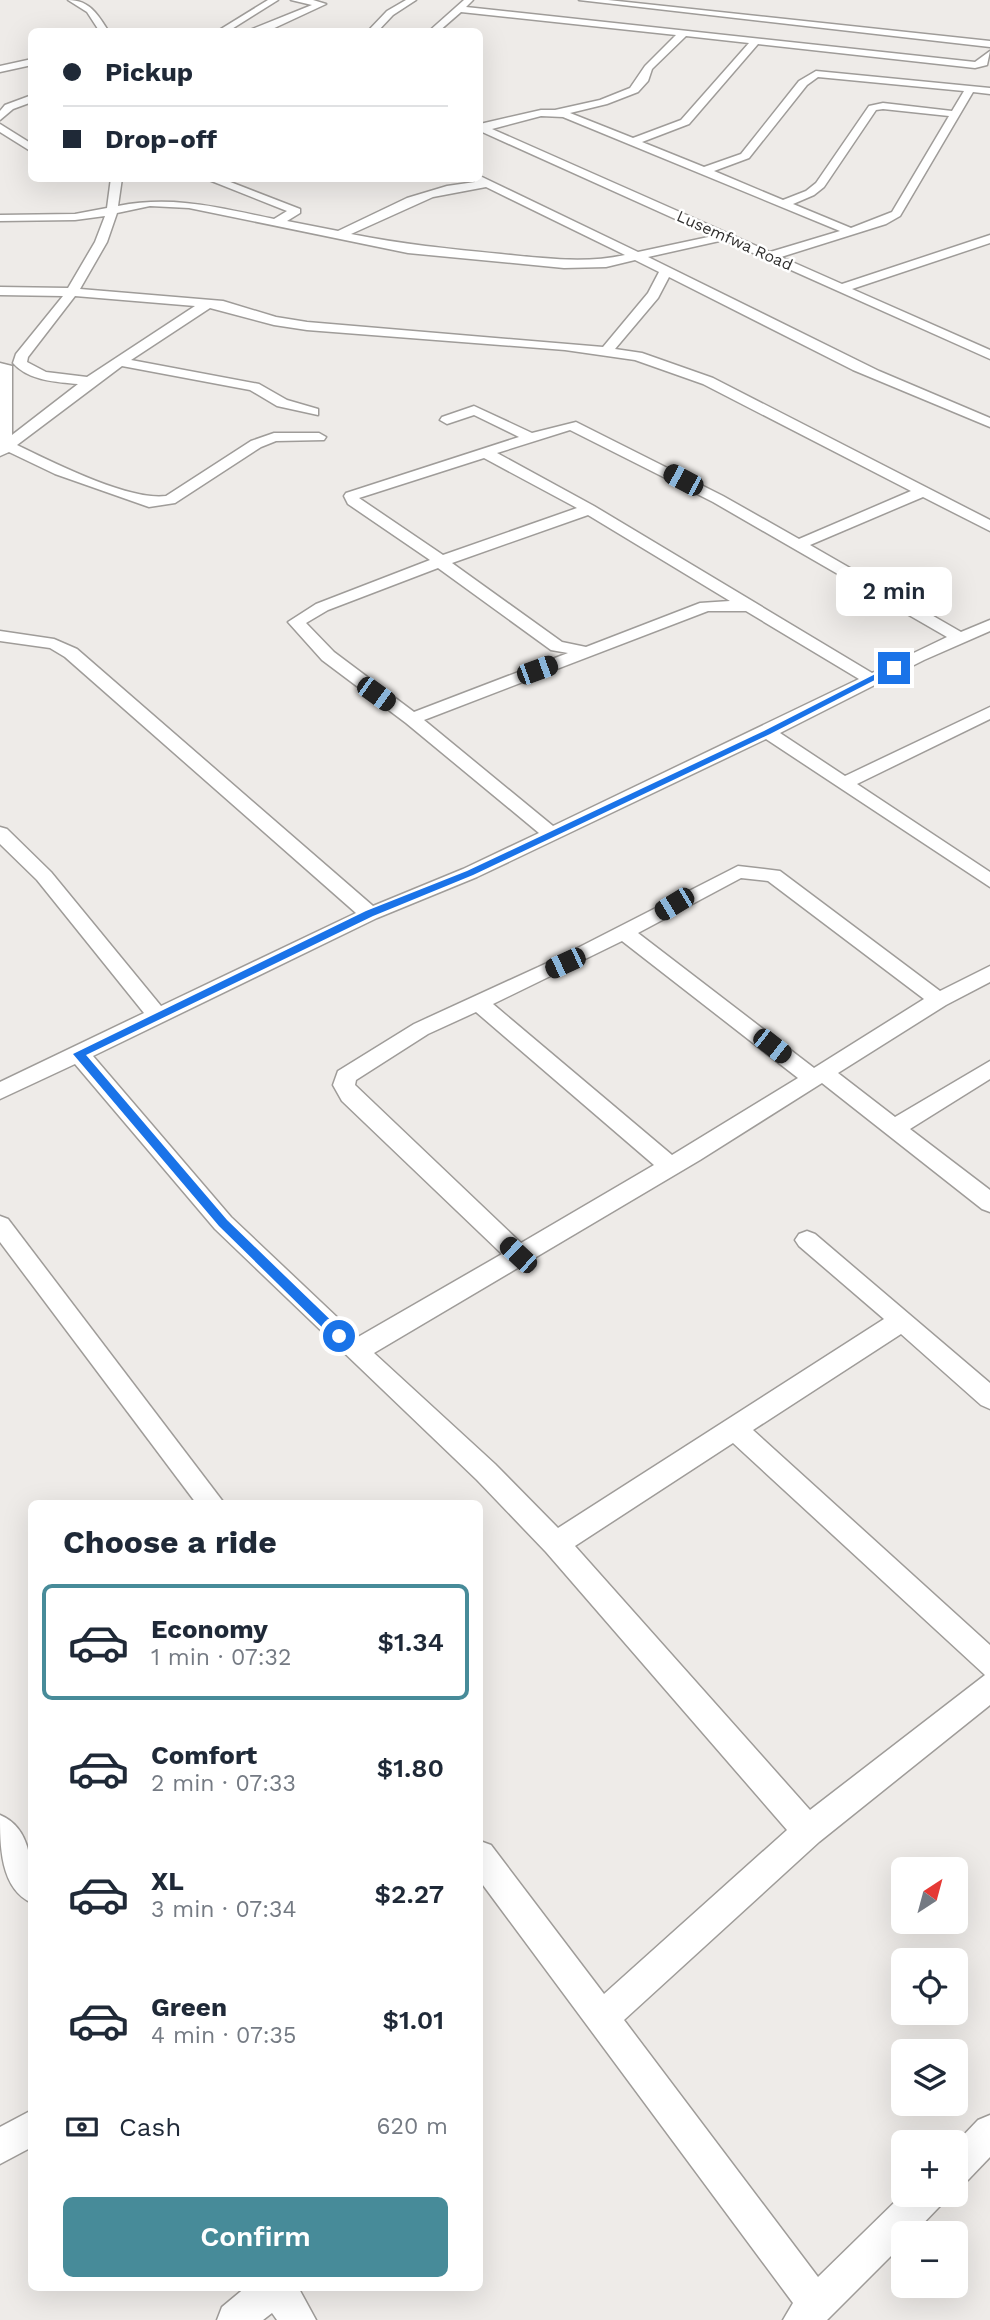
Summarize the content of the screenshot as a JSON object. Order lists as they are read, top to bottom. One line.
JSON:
{"streets":{"street":["Lusemfwa Road"]},"north":"top right","page":{"banner":["Pickup","Drop-off"],"bubble":"2 min","heading":"Choose a ride","list":[{"name":"Economy","note":"1 min · 07:32","value":"$1.34"},{"name":"Comfort","note":"2 min · 07:33","value":"$1.80"},{"name":"XL","note":"3 min · 07:34","value":"$2.27"},{"name":"Green","note":"4 min · 07:35","value":"$1.01"}],"map_buttons":["+","−"],"pay":["Cash","620 m"],"buttons":"Confirm"}}
